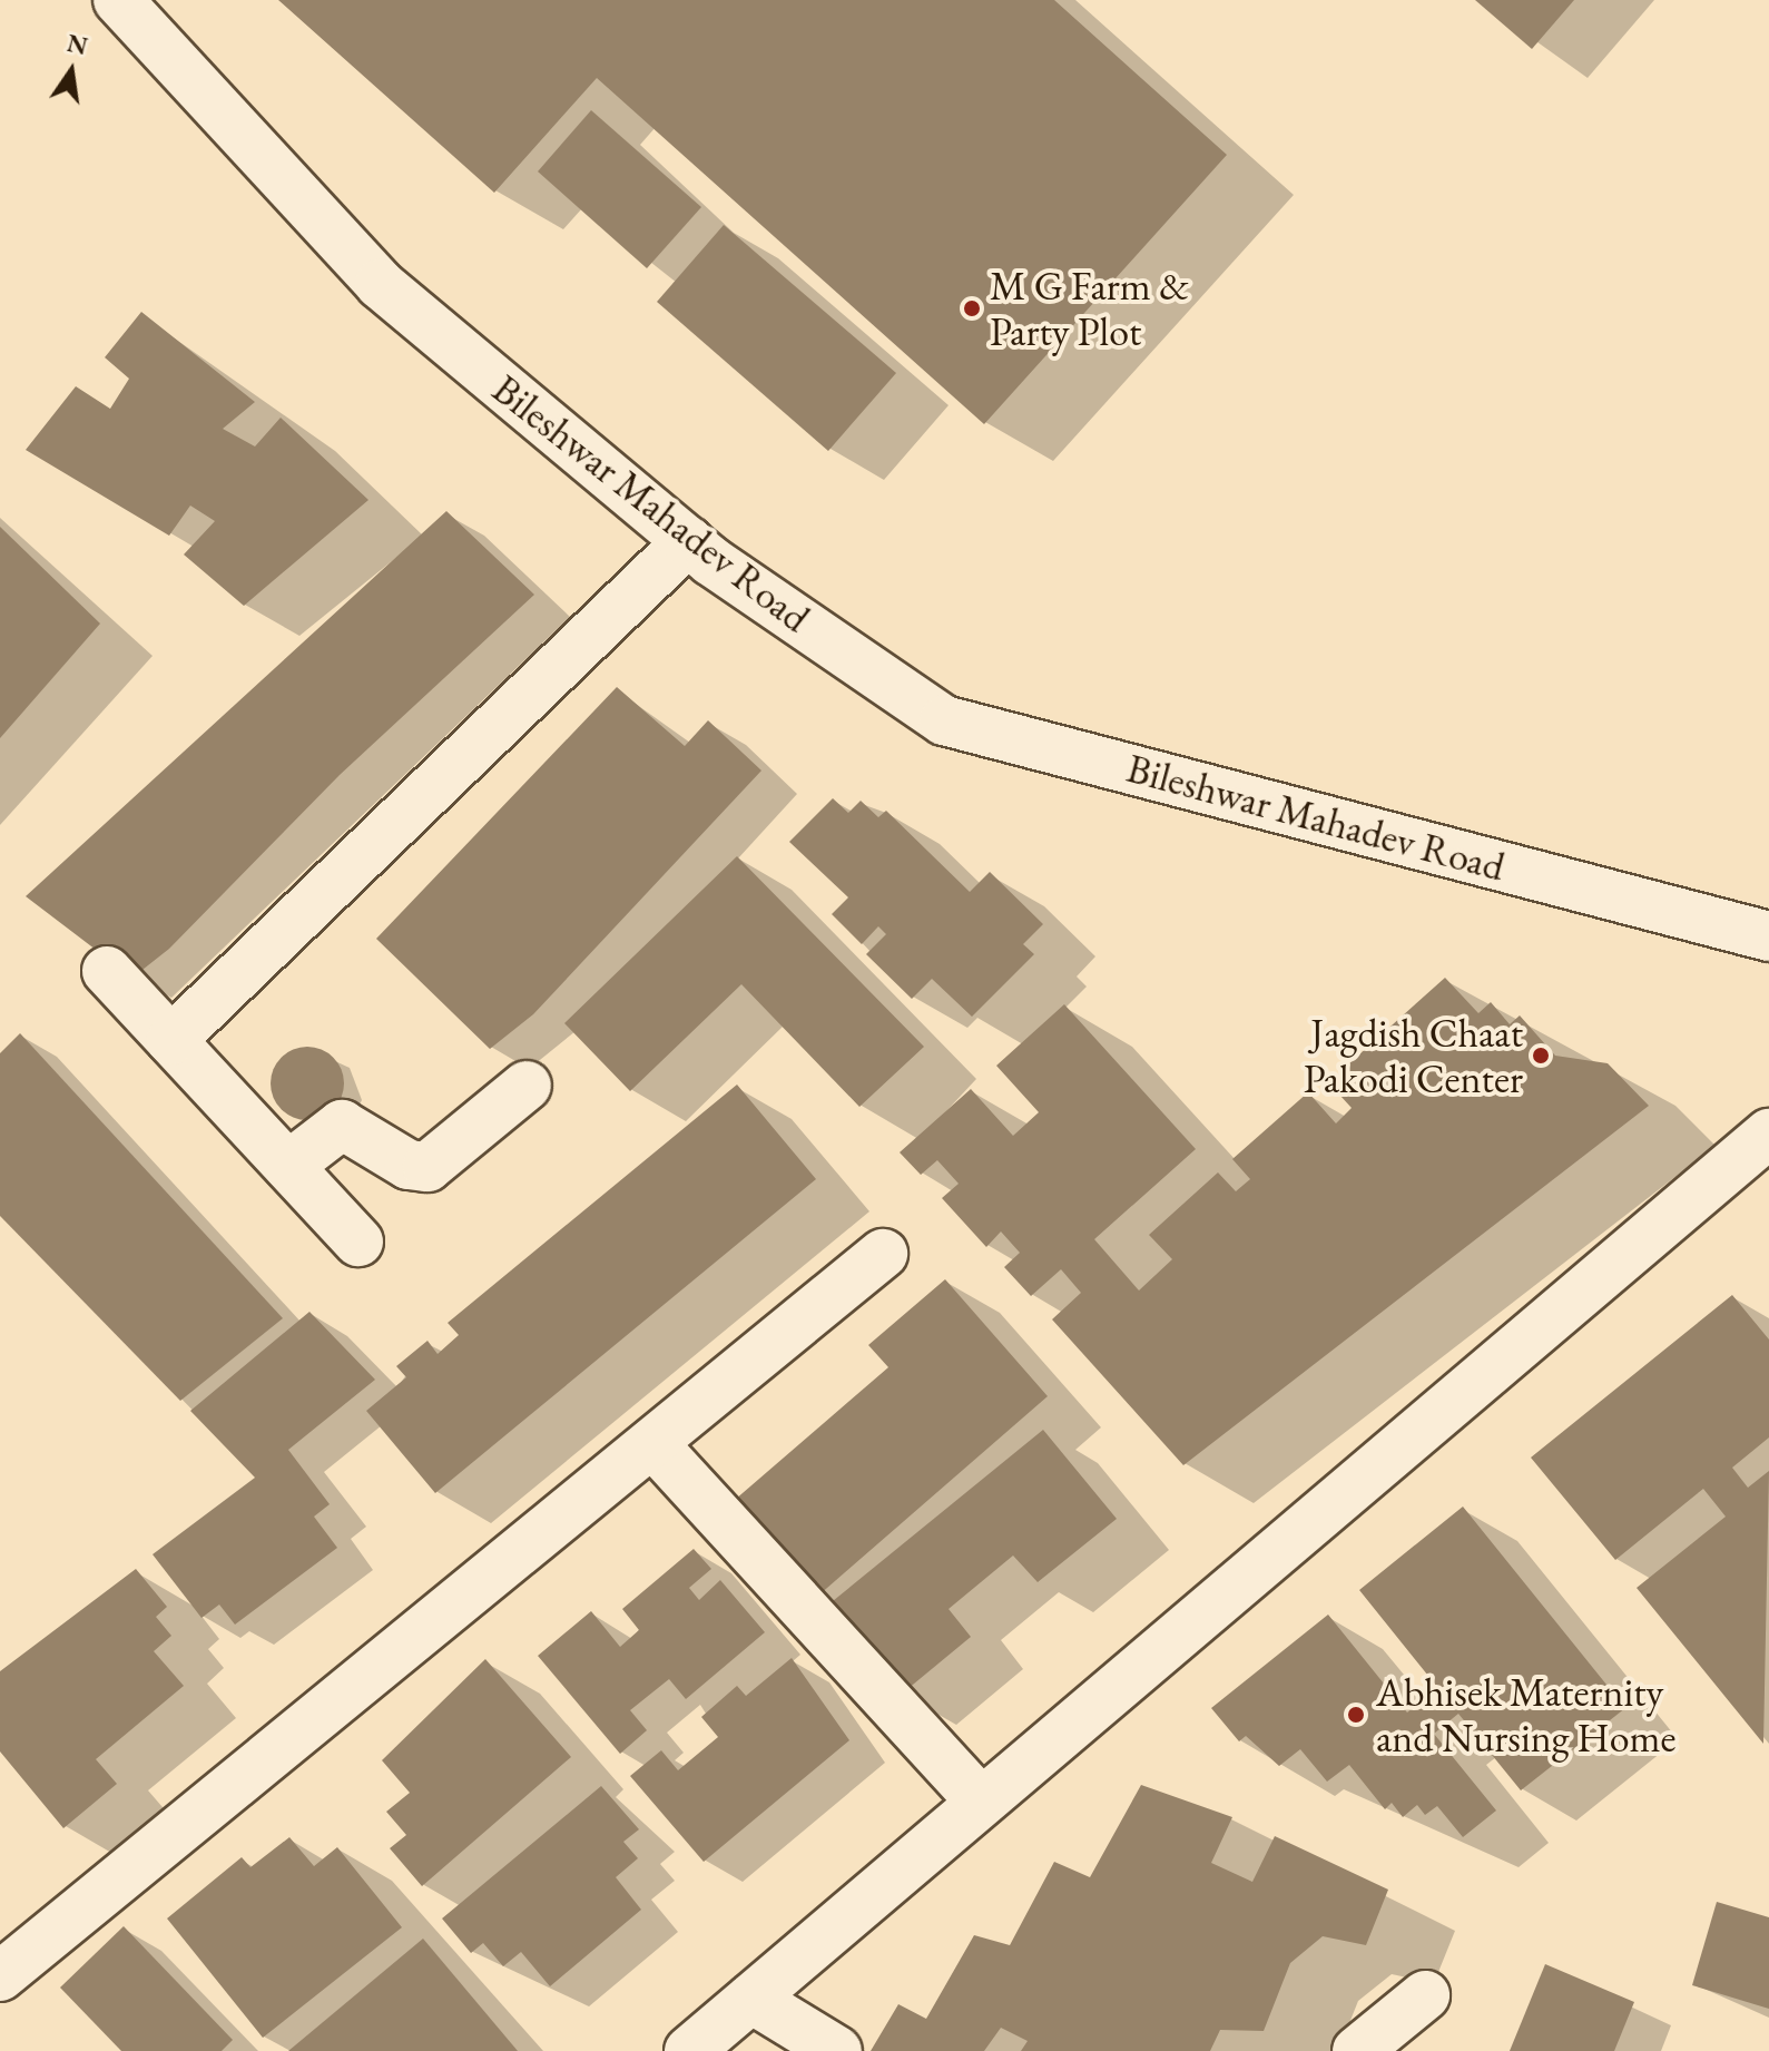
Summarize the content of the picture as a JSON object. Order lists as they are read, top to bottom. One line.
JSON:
{"streets":{"street":["Bileshwar Mahadev Road"]},"places":["M G Farm & Party Plot","Jagdish Chaat Pakodi Center","Abhisek Maternity and Nursing Home"],"north":"top"}
